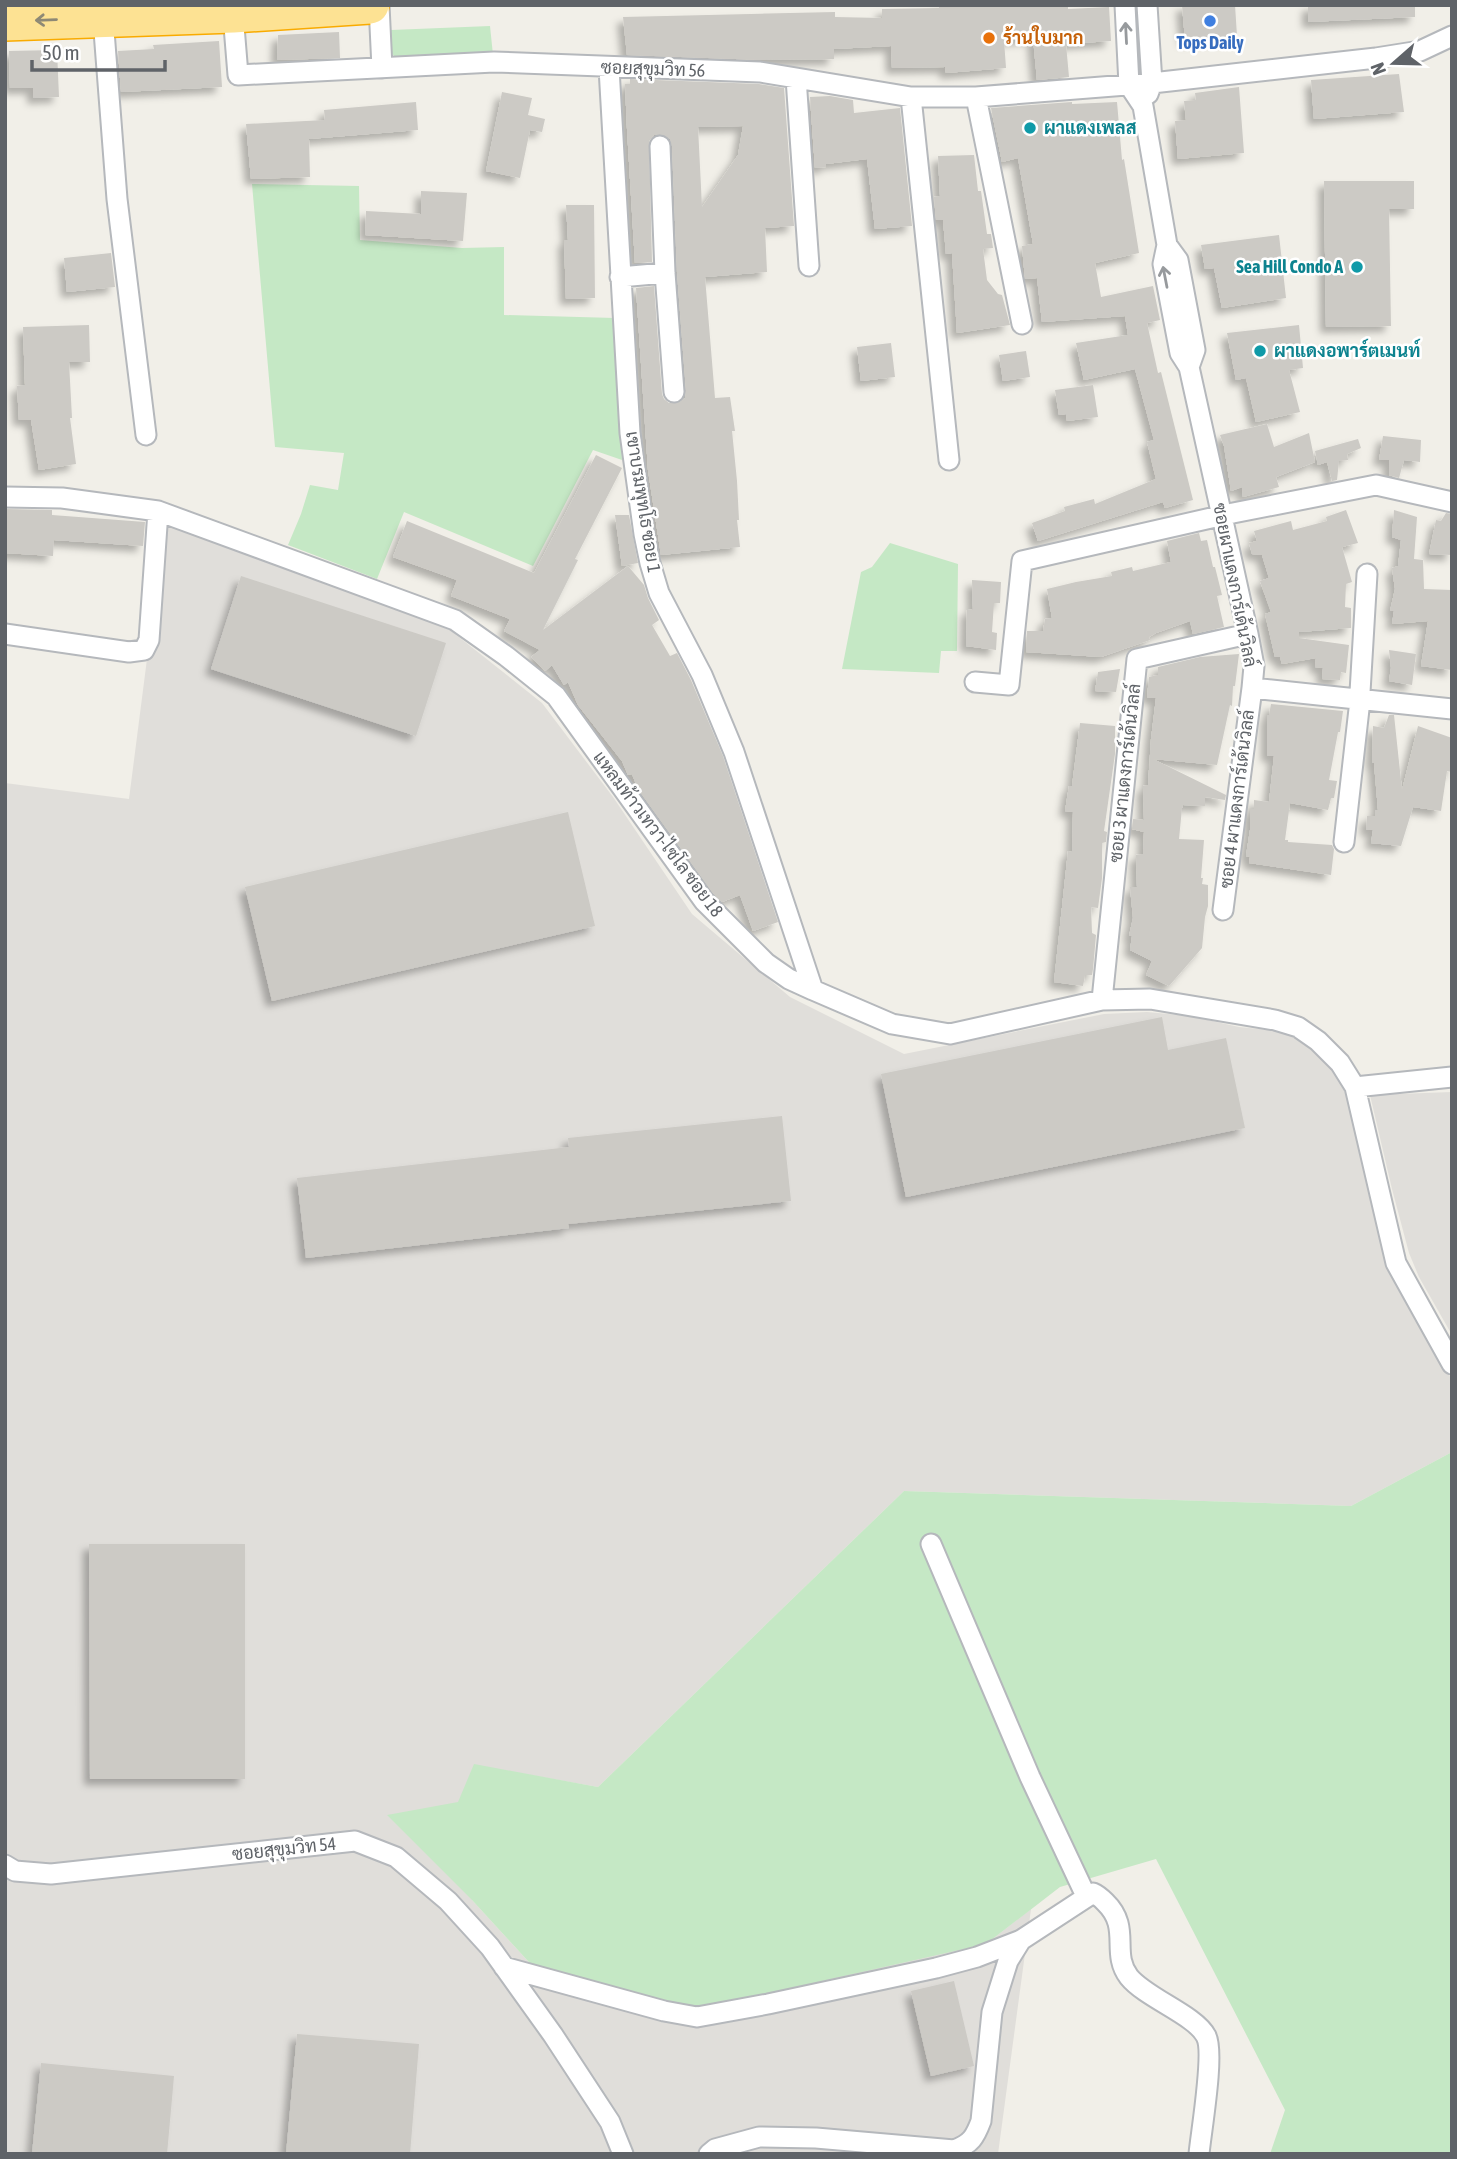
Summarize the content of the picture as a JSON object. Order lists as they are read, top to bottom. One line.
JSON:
{"streets":{"street":["ซอยสุขุมวิท 56","เขาบรมพุทโธ ซอย 1","ซอยผาแดงการ์เด้นวิลล์","ซอย 3 ผาแดงการ์เด้นวิลล์","ซอย 4 ผาแดงการ์เด้นวิลล์","แหลมท้าวเทวา-ไซโล ซอย 18","ซอยสุขุมวิท 54"]},"crossings":[["ซอยสุขุมวิท 56","เขาบรมพุทโธ ซอย 1"],["เขาบรมพุทโธ ซอย 1","แหลมท้าวเทวา-ไซโล ซอย 18"],["ซอยผาแดงการ์เด้นวิลล์","ซอย 3 ผาแดงการ์เด้นวิลล์"],["ซอยผาแดงการ์เด้นวิลล์","ซอย 4 ผาแดงการ์เด้นวิลล์"],["ซอย 3 ผาแดงการ์เด้นวิลล์","แหลมท้าวเทวา-ไซโล ซอย 18"]],"places":["Tops Daily","ร้านใบมาก","ผาแดงเพลส","Sea Hill Condo A","ผาแดงอพาร์ตเมนท์"],"scale_bar":"50 m","north":"left"}
